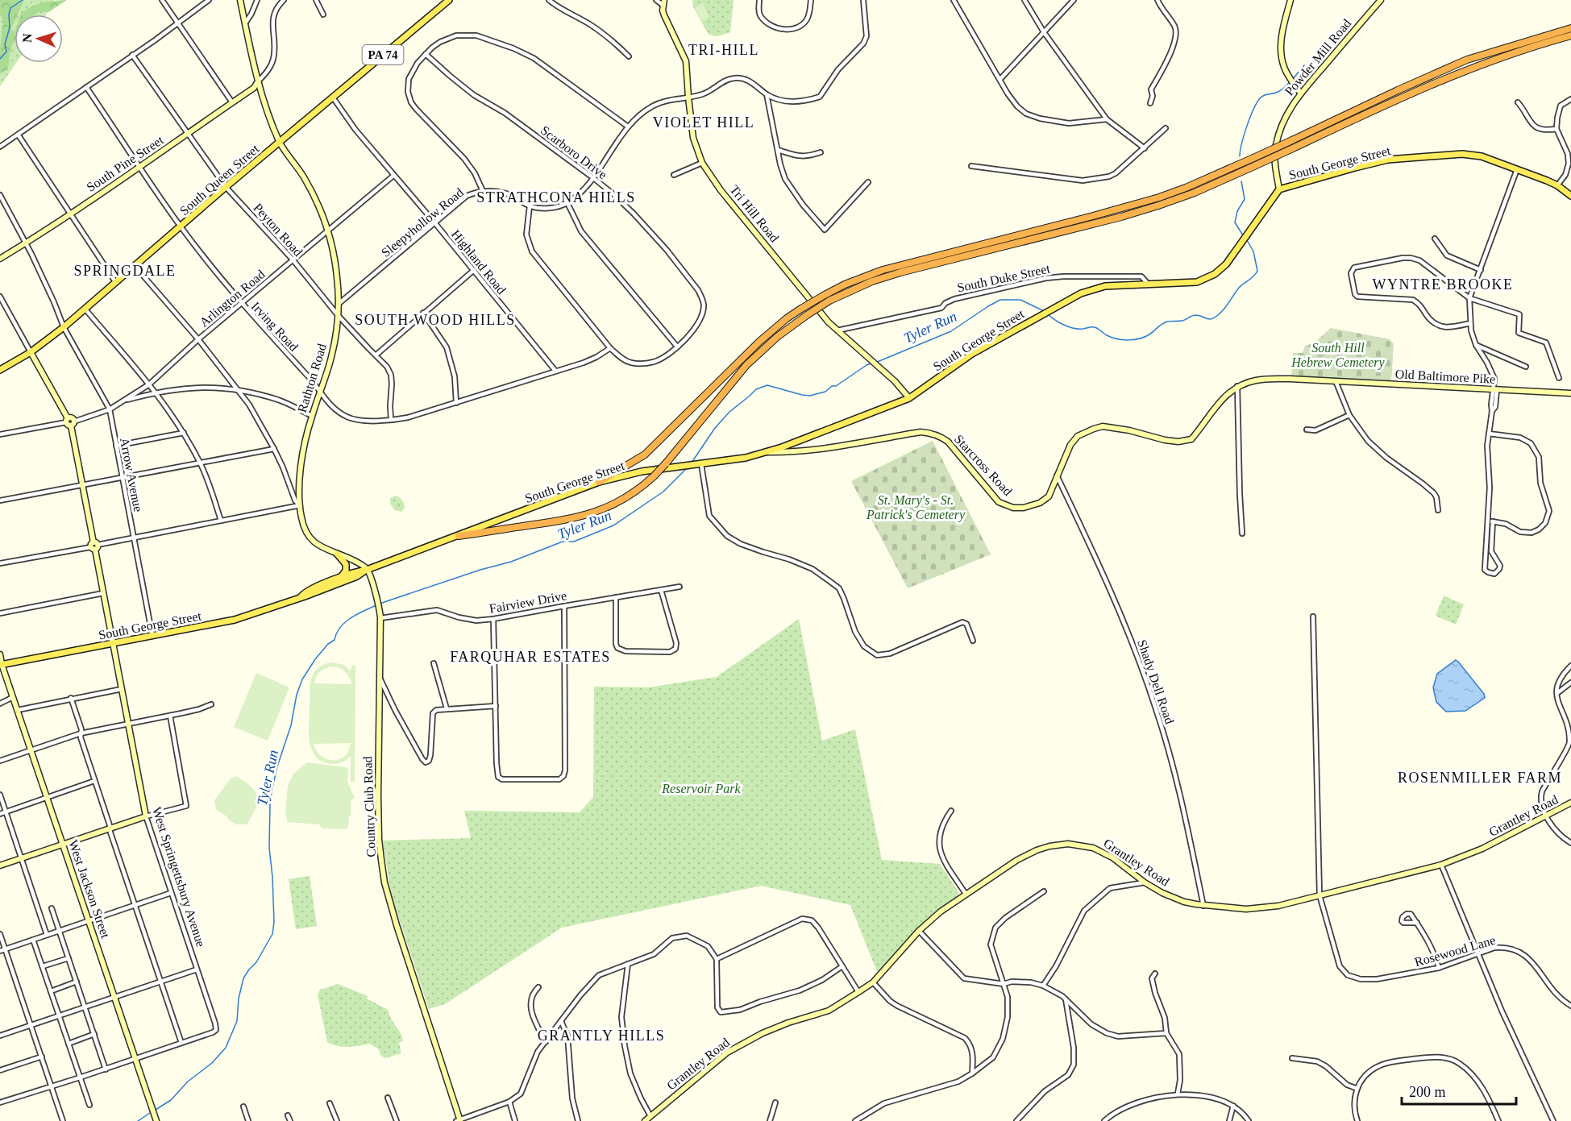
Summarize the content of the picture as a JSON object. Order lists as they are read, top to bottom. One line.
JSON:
{"streets":{"main road":["PA 74","South George Street","South Queen Street"],"street":["Powder Mill Road","Scarboro Drive","South Pine Street","Tri Hill Road","Sleepyhollow Road","Peyton Road","Highland Road","South Duke Street","Arlington Road","Irving Road","Old Baltimore Pike","Rathton Road","Starcross Road","Arrow Avenue","Fairview Drive","Shady Dell Road","Country Club Road","Grantley Road","West Springettsbury Avenue","West Jackson Street","Rosewood Lane"]},"crossings":[["Powder Mill Road","South George Street"],["Scarboro Drive","Sleepyhollow Road"],["Scarboro Drive","Irving Road"],["South George Street","Tri Hill Road"],["South George Street","South Duke Street"],["South George Street","Rathton Road"],["South George Street","Starcross Road"],["South George Street","Arrow Avenue"],["South George Street","Country Club Road"],["South George Street","West Springettsbury Avenue"],["South George Street","West Jackson Street"],["South Pine Street","Peyton Road"],["South Pine Street","Irving Road"],["South Pine Street","Rathton Road"],["South Pine Street","Arrow Avenue"],["South Queen Street","Peyton Road"],["South Queen Street","Highland Road"],["South Queen Street","Irving Road"],["South Queen Street","Rathton Road"],["South Queen Street","Arrow Avenue"],["South Queen Street","West Springettsbury Avenue"],["Tri Hill Road","South Duke Street"],["Sleepyhollow Road","Highland Road"],["Sleepyhollow Road","Rathton Road"],["Peyton Road","Arlington Road"],["Peyton Road","Irving Road"],["Peyton Road","Rathton Road"],["Highland Road","Arlington Road"],["Highland Road","Irving Road"],["Arlington Road","Irving Road"],["Arlington Road","Rathton Road"],["Arlington Road","Arrow Avenue"],["Arlington Road","West Springettsbury Avenue"],["Irving Road","Rathton Road"],["Old Baltimore Pike","Starcross Road"],["Rathton Road","Country Club Road"],["Starcross Road","Shady Dell Road"],["Fairview Drive","Country Club Road"],["Shady Dell Road","Grantley Road"],["Grantley Road","Rosewood Lane"]],"districts":["TRI-HILL","VIOLET HILL","STRATHCONA HILLS","SPRINGDALE","WYNTRE BROOKE","SOUTH WOOD HILLS","FARQUHAR ESTATES","ROSENMILLER FARM","GRANTLY HILLS"],"water":["Tyler Run"],"parks":["South Hill Hebrew Cemetery","St. Mary's - St. Patrick's Cemetery","Reservoir Park"],"scale_bar":"200 m","north":"left"}
